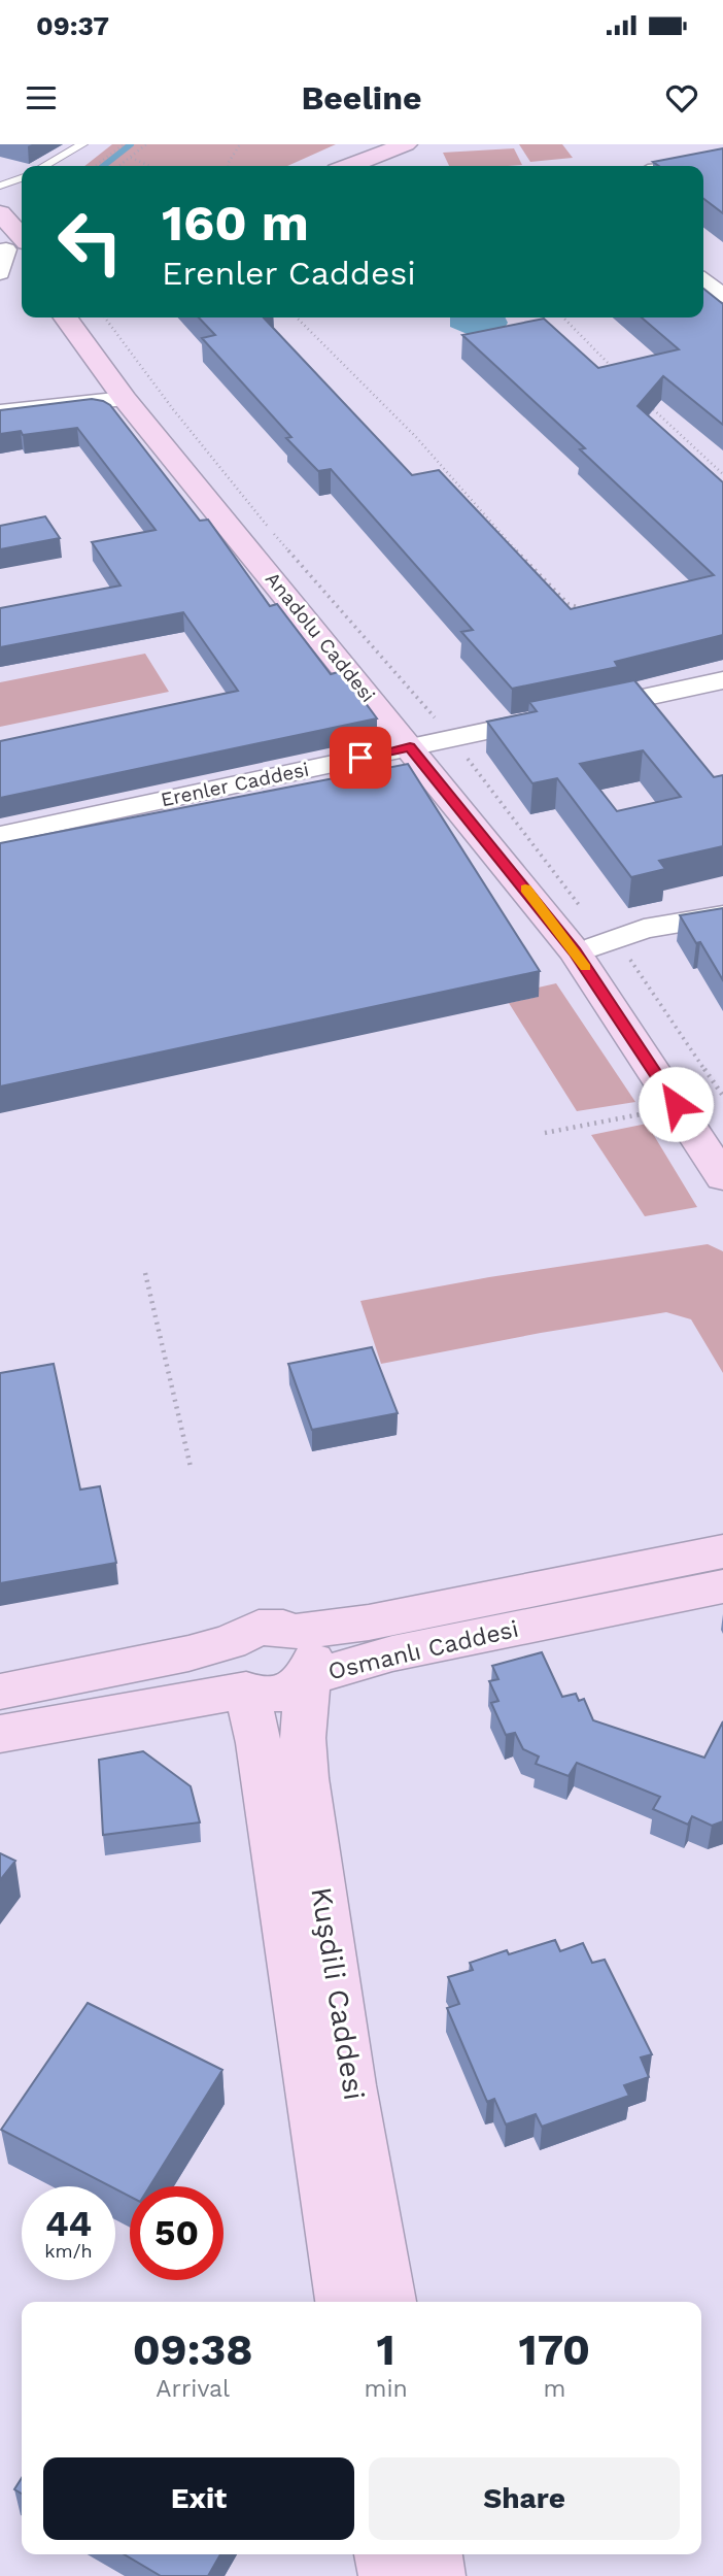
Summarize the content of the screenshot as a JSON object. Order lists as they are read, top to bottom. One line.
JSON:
{"streets":{"main road":["Anadolu Caddesi","Osmanlı Caddesi","Kuşdili Caddesi"],"street":["Erenler Caddesi"]},"crossings":[["Anadolu Caddesi","Erenler Caddesi"],["Osmanlı Caddesi","Kuşdili Caddesi"]],"page":{"status":"09:37","header":"Beeline","turn":["160 m","Erenler Caddesi"],"speed":"44 km/h","limit":"50","eta":["09:38","Arrival","1","min","170","m"],"buttons":["Exit","Share"]}}
